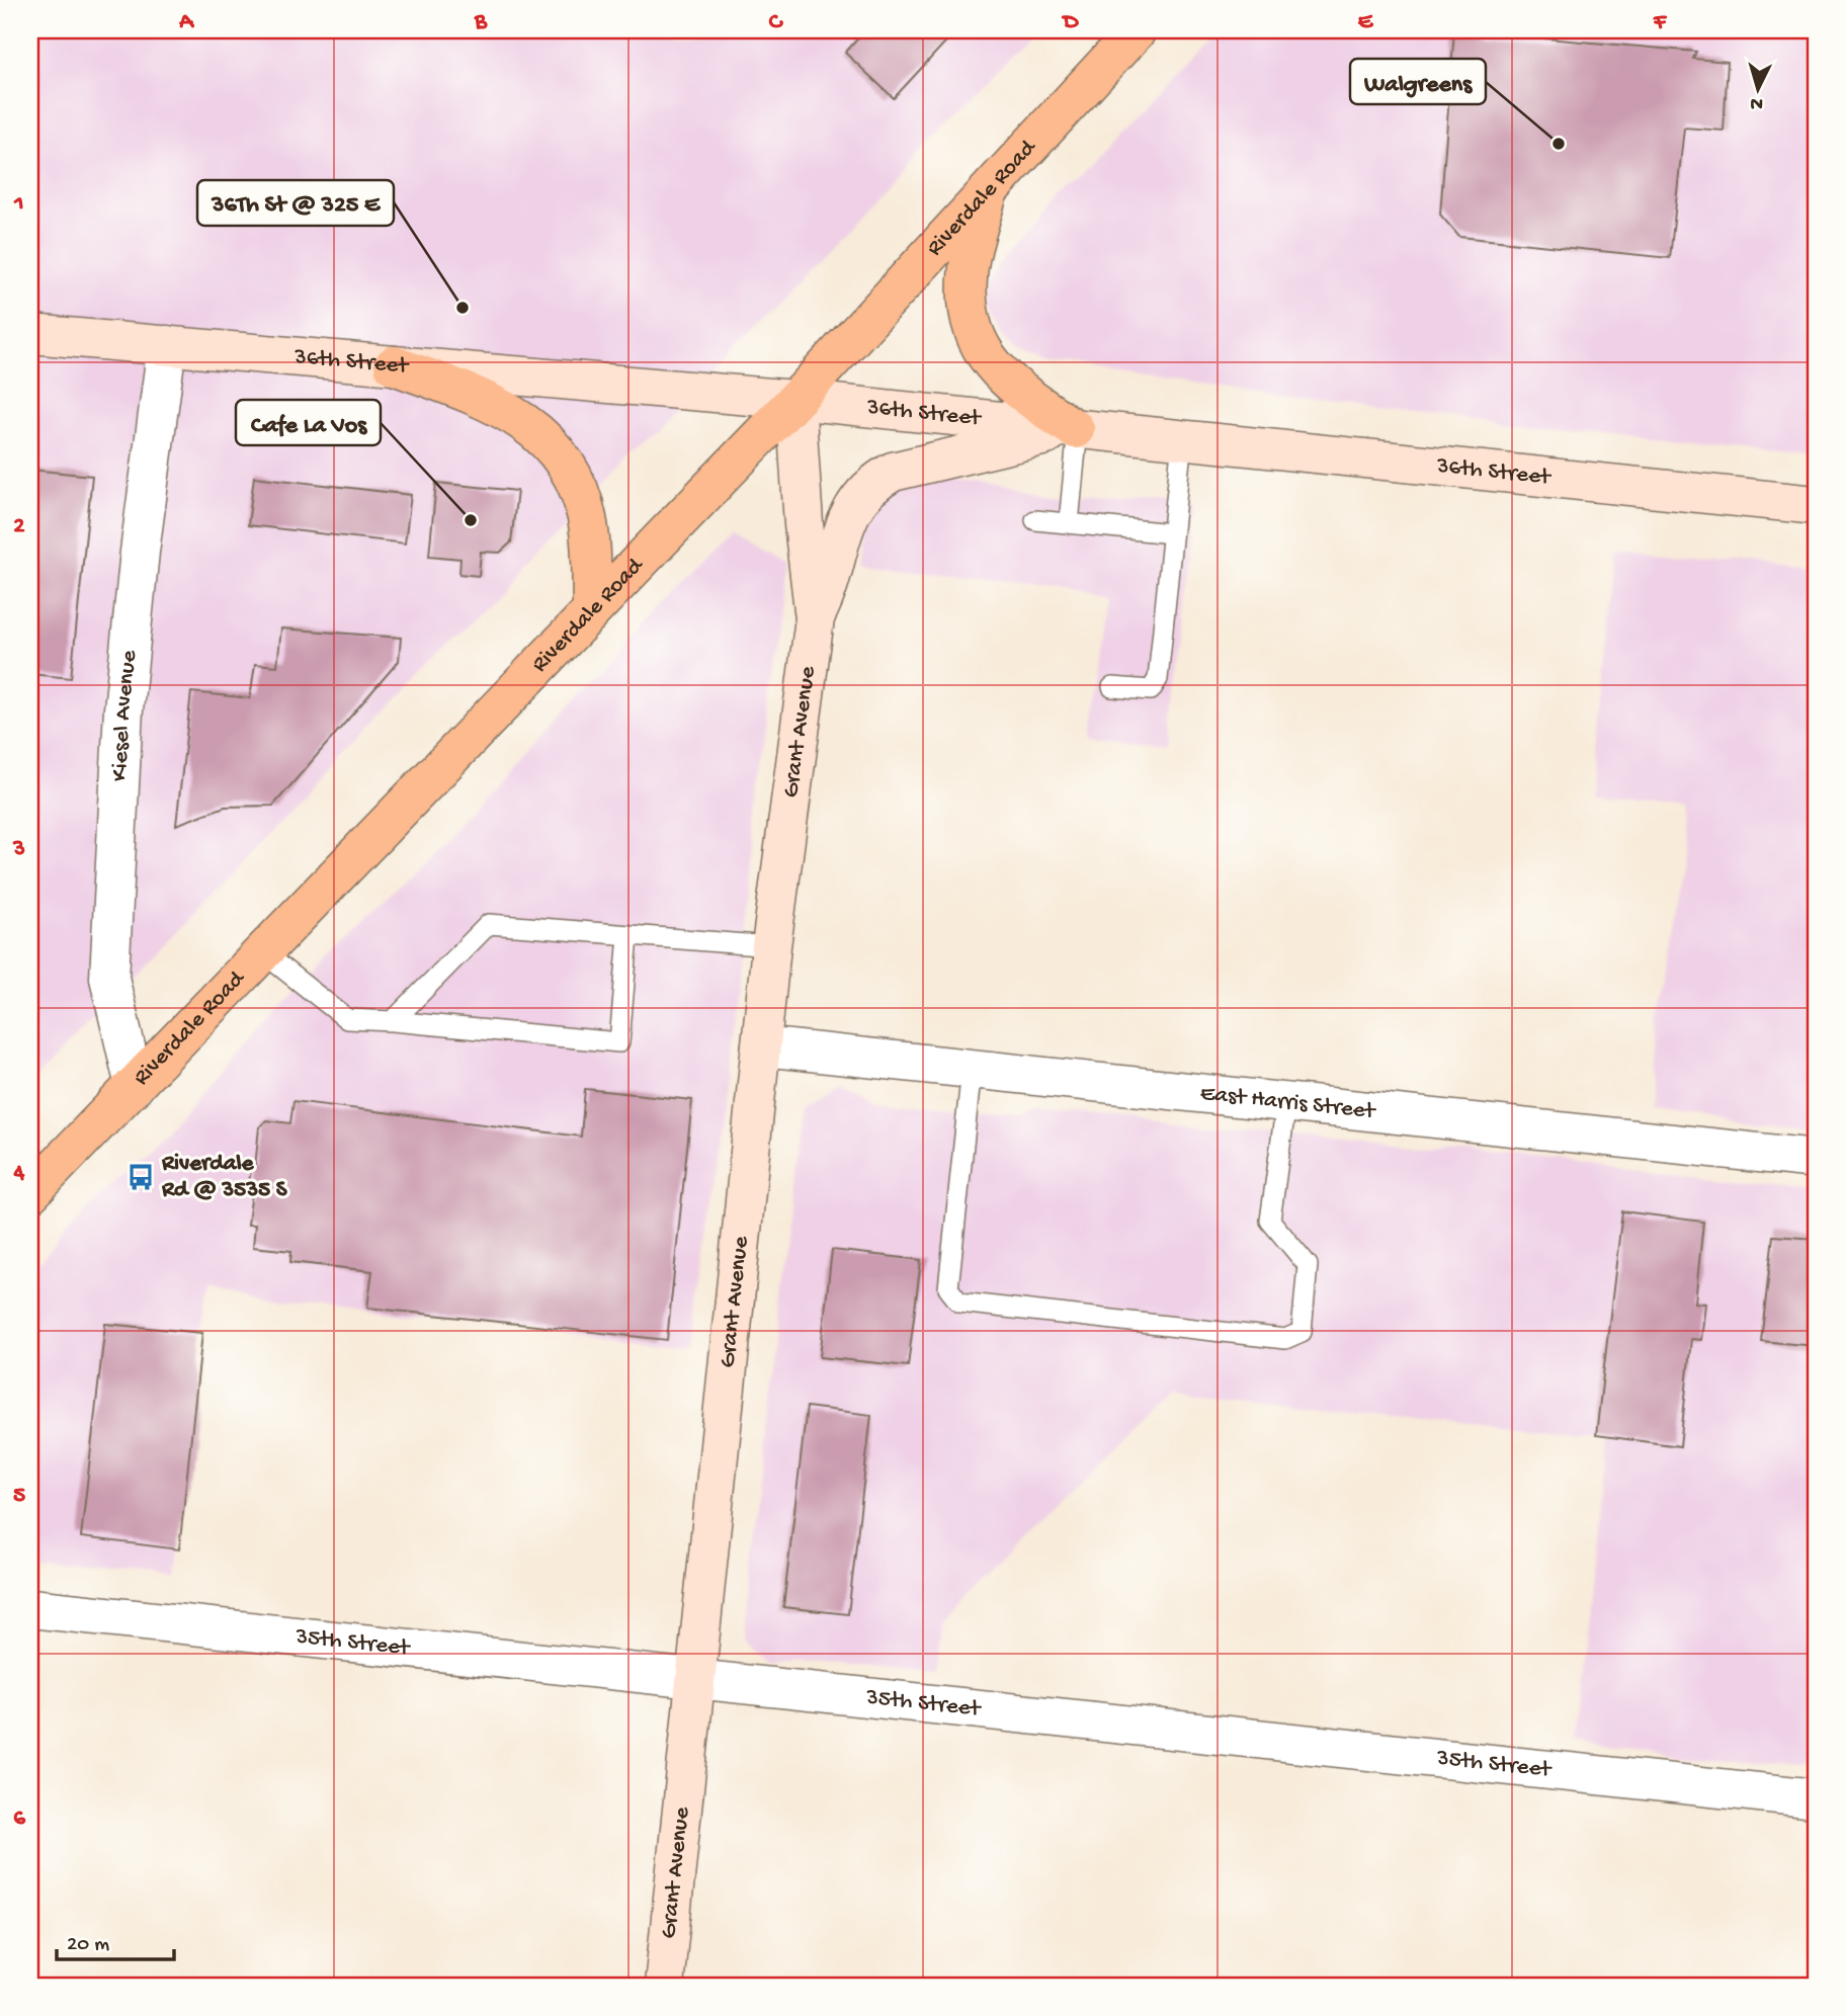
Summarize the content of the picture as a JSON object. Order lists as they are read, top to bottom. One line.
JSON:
{"streets":{"main road":["Riverdale Road","36th Street","Grant Avenue"],"street":["Kiesel Avenue","East Harris Street","35th Street"]},"crossings":[["Riverdale Road","36th Street"],["Riverdale Road","Kiesel Avenue"],["36th Street","Kiesel Avenue"],["Grant Avenue","East Harris Street"],["Grant Avenue","35th Street"]],"places":{"other":["Walgreens","36Th St @ 325 E","Cafe La Vos"],"bus stop":["Riverdale Rd @ 3535 S"]},"scale_bar":"20 m","north":"bottom","grid":{"columns":["A","B","C","D","E","F"],"rows":["1","2","3","4","5","6"]}}
